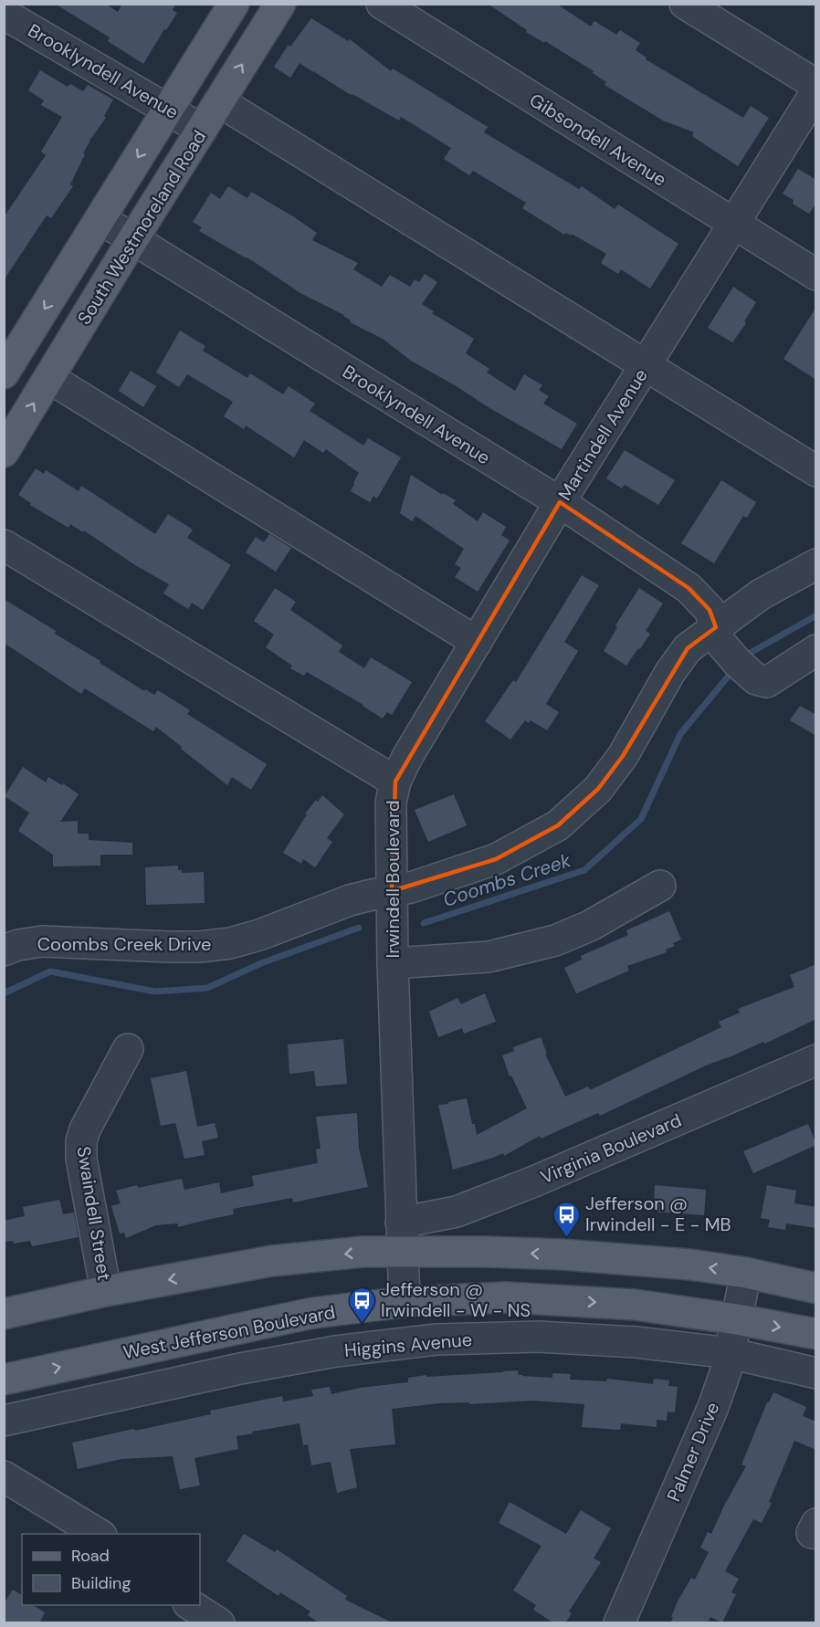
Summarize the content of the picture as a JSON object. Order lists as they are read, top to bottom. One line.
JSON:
{"streets":{"main road":["South Westmoreland Road","West Jefferson Boulevard"],"street":["Brooklyndell Avenue","Gibsondell Avenue","Martindell Avenue","Irwindell Boulevard","Coombs Creek Drive","Virginia Boulevard","Swaindell Street","Higgins Avenue","Palmer Drive"]},"crossings":[["Brooklyndell Avenue","South Westmoreland Road"],["Brooklyndell Avenue","Martindell Avenue"],["Brooklyndell Avenue","Coombs Creek Drive"],["Gibsondell Avenue","Martindell Avenue"],["Martindell Avenue","Irwindell Boulevard"],["Irwindell Boulevard","Coombs Creek Drive"],["Irwindell Boulevard","Virginia Boulevard"],["Irwindell Boulevard","West Jefferson Boulevard"],["West Jefferson Boulevard","Palmer Drive"],["Higgins Avenue","Palmer Drive"]],"water":["Coombs Creek"],"places":{"bus stop":["Jefferson @ Irwindell - E - MB","Jefferson @ Irwindell - W - NS"]},"legend":["Road","Building"]}
